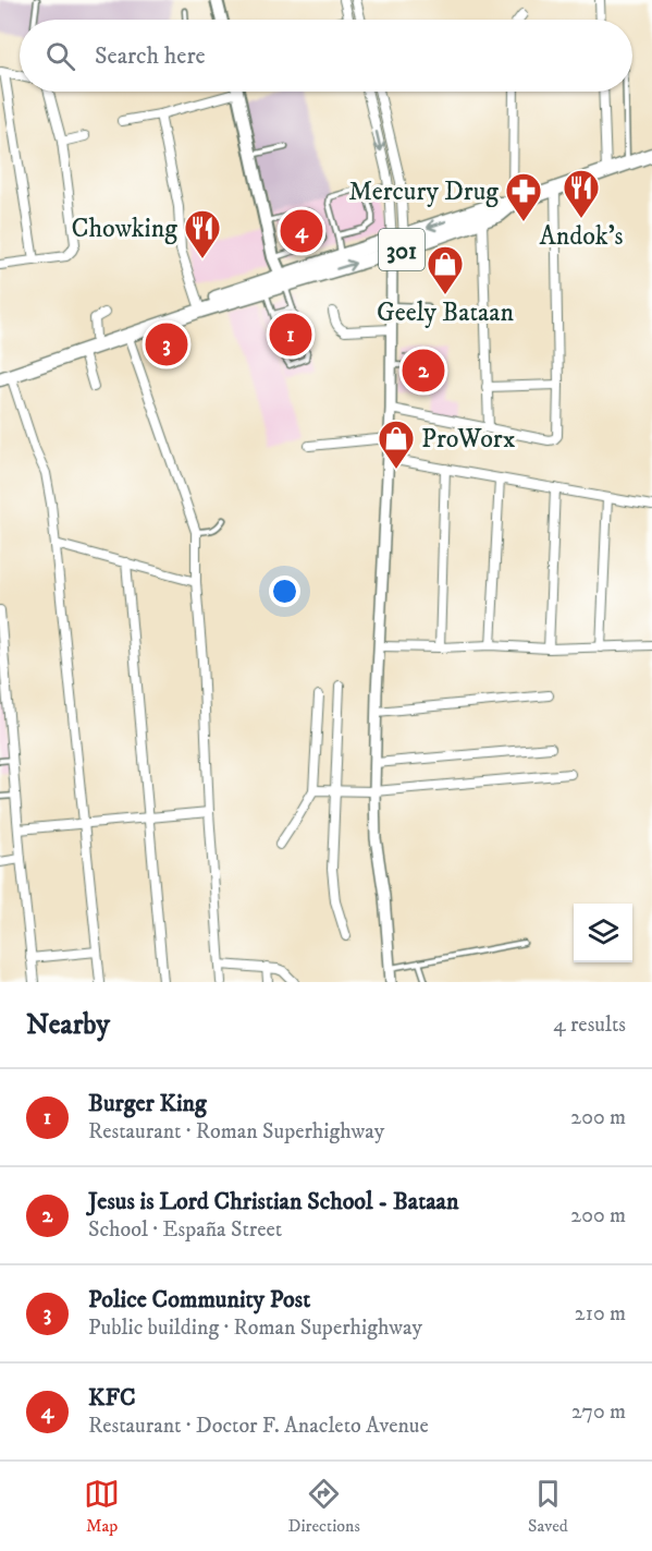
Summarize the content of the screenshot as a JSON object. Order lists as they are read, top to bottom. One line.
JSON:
{"streets":{"main road":["301"]},"places":{"restaurant":["Andok's","Chowking"],"pharmacy":["Mercury Drug"],"shop":["Geely Bataan","ProWorx"]},"page":{"search":"Search here","pins":["4","1","3","2"],"heading":["Nearby","4 results"],"list":[{"mark":"1","name":"Burger King","note":"Restaurant · Roman Superhighway","value":"200 m"},{"mark":"2","name":"Jesus is Lord Christian School - Bataan","note":"School · España Street","value":"200 m"},{"mark":"3","name":"Police Community Post","note":"Public building · Roman Superhighway","value":"210 m"},{"mark":"4","name":"KFC","note":"Restaurant · Doctor F. Anacleto Avenue","value":"270 m"}],"nav":["Map","Directions","Saved"]}}
